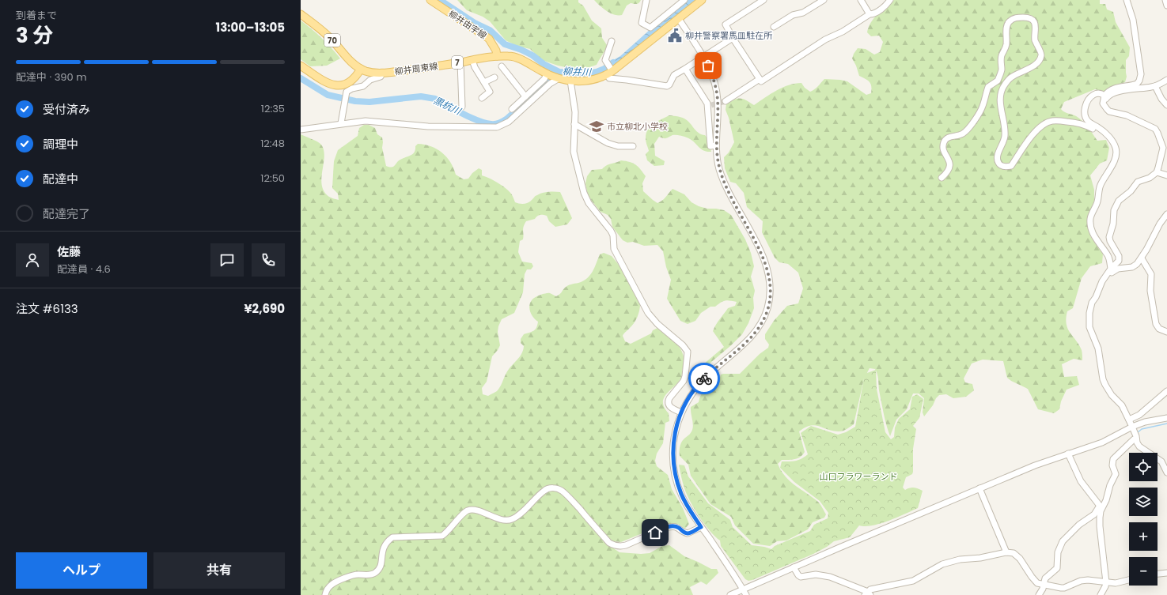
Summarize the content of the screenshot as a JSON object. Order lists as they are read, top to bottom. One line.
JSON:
{"streets":{"main road":["柳井由宇線","70","7","柳井周東線"]},"crossings":[["柳井由宇線","柳井周東線"],["70","柳井周東線"]],"water":["柳井川","黒杭川"],"parks":["山口フラワーランド"],"places":{"public building":["柳井警察署馬皿駐在所"],"school or university":["市立柳北小学校"]},"page":{"heading":["3 分","到着まで","13:00–13:05"],"panel":["佐藤","配達員 · 4.6","注文 #6133","¥2,690"],"bar":"配達中 · 390 m","list":[["受付済み","12:35"],["調理中","12:48"],["配達中","12:50"],"配達完了"],"map_buttons":["+","−"],"buttons":["ヘルプ","共有"]}}
